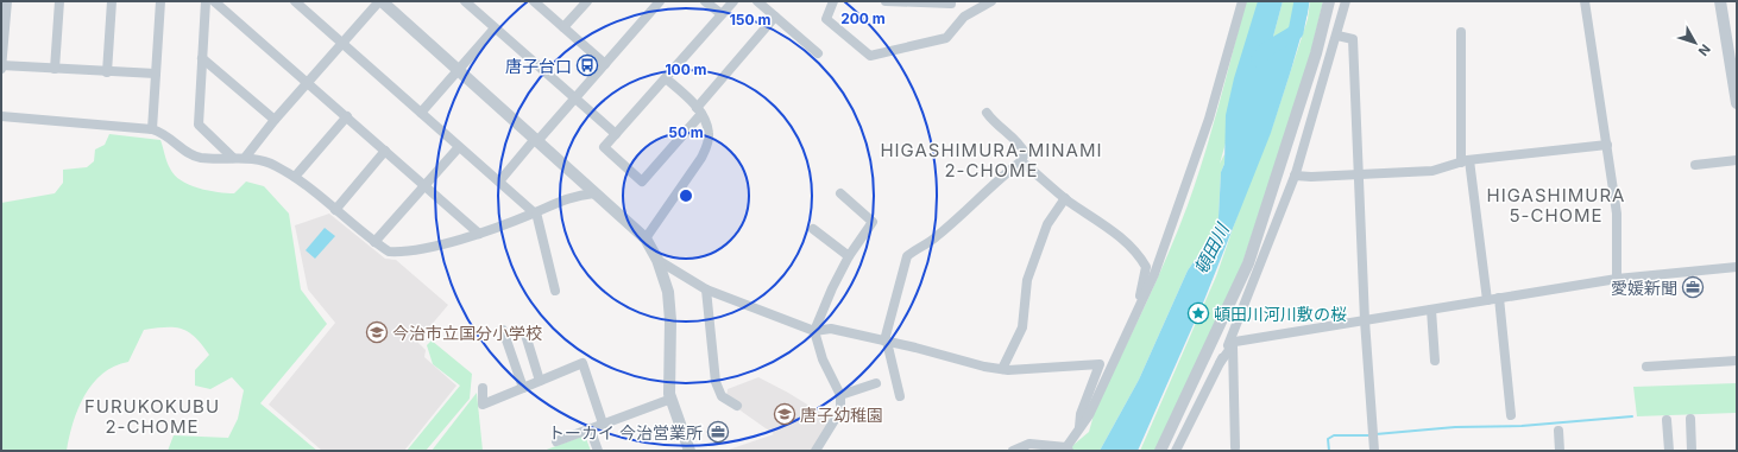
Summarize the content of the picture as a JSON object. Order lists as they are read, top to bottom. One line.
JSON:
{"districts":["HIGASHIMURA-MINAMI 2-CHOME","HIGASHIMURA 5-CHOME","FURUKOKUBU 2-CHOME"],"water":["頓田川"],"places":{"bus stop":["唐子台口"],"office":["愛媛新聞","トーカイ 今治営業所"],"place":["頓田川河川敷の桜"],"school or university":["今治市立国分小学校","唐子幼稚園"]},"north":"bottom right","rings":["200 m","150 m","100 m","50 m"]}
